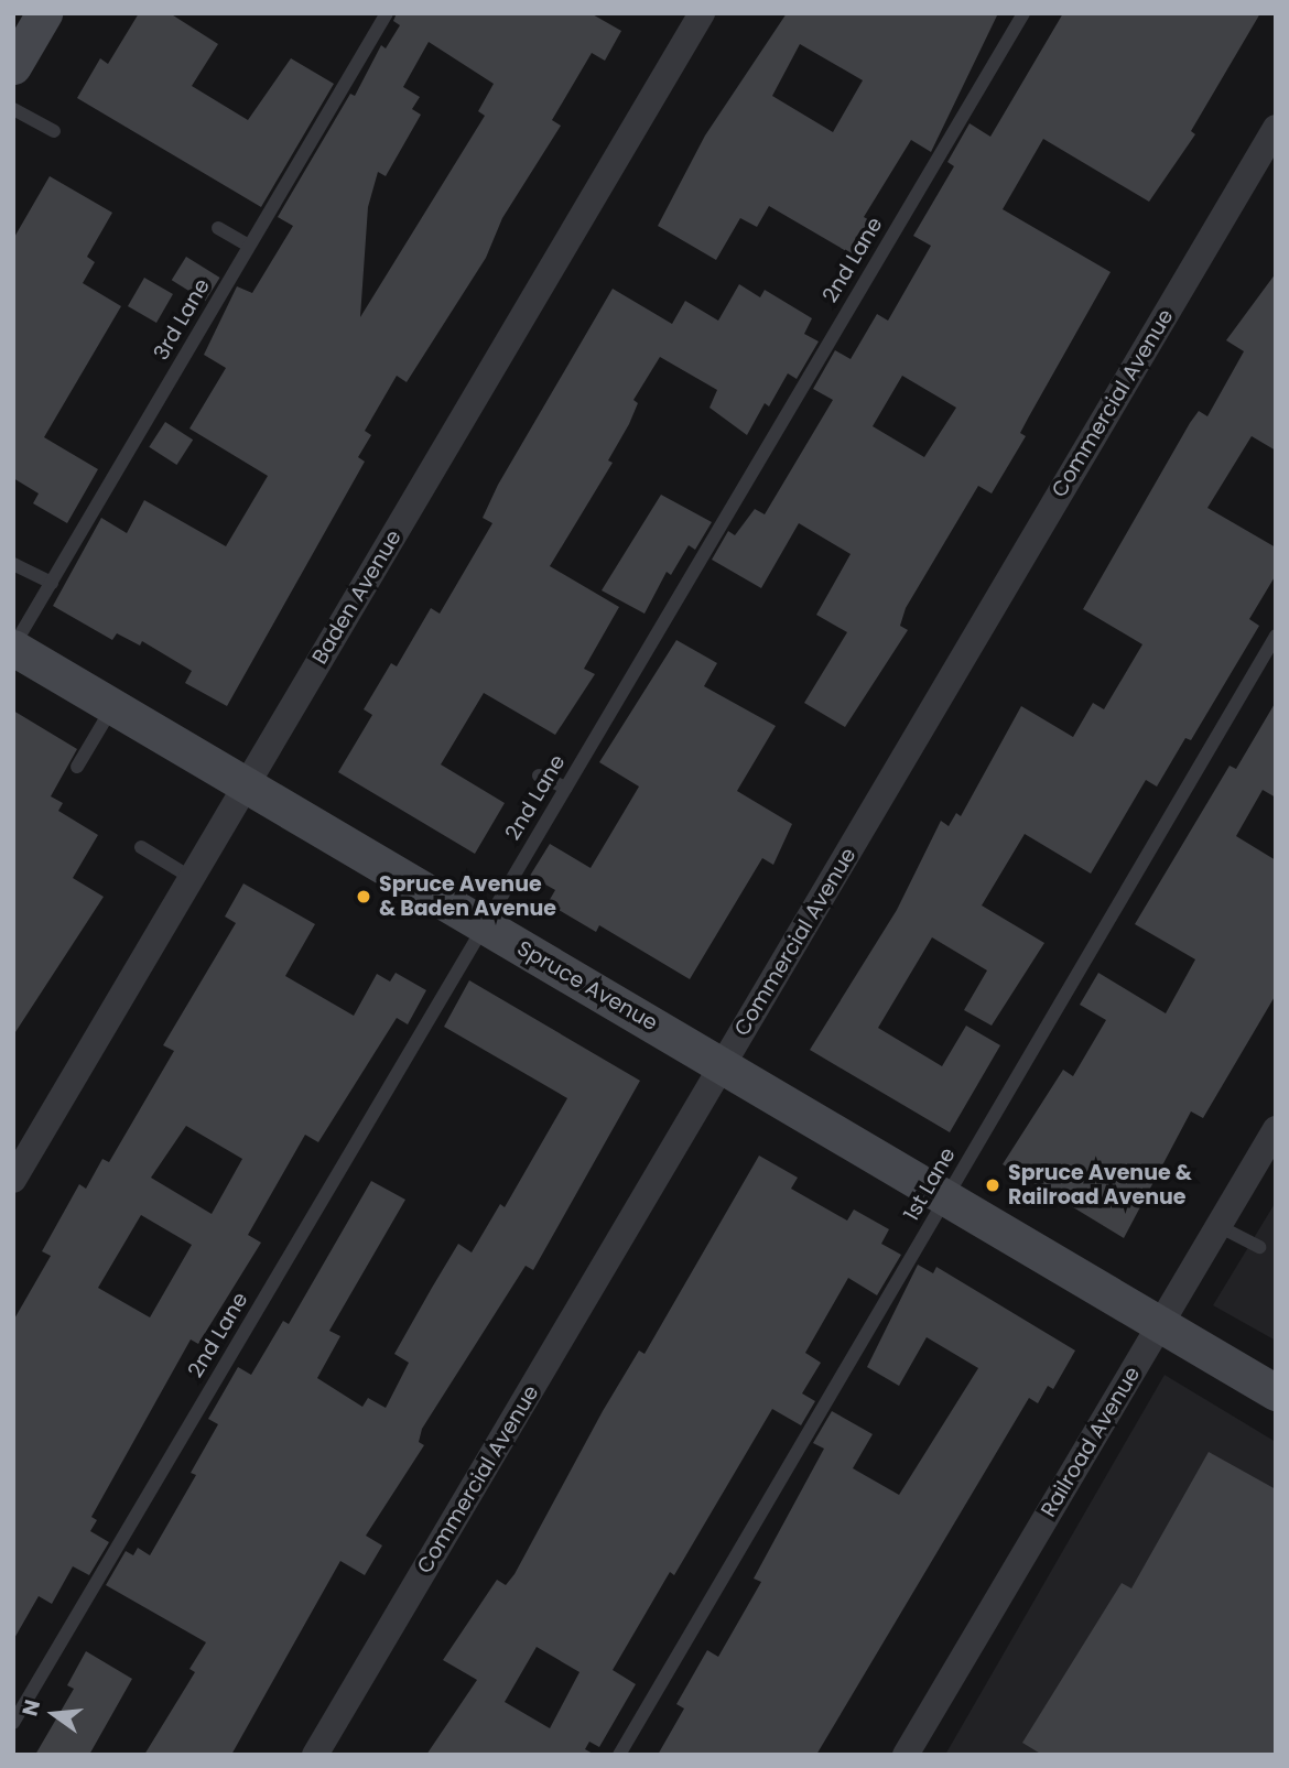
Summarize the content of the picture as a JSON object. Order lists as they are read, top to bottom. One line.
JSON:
{"streets":{"main road":["Spruce Avenue"],"street":["Commercial Avenue","Baden Avenue","Railroad Avenue"],"lane":["2nd Lane","3rd Lane","1st Lane"]},"crossings":[["2nd Lane","Spruce Avenue"],["3rd Lane","Spruce Avenue"],["Commercial Avenue","Spruce Avenue"],["Baden Avenue","Spruce Avenue"],["Spruce Avenue","1st Lane"],["Spruce Avenue","Railroad Avenue"]],"places":["Spruce Avenue & Baden Avenue","Spruce Avenue & Railroad Avenue"],"north":"left"}
